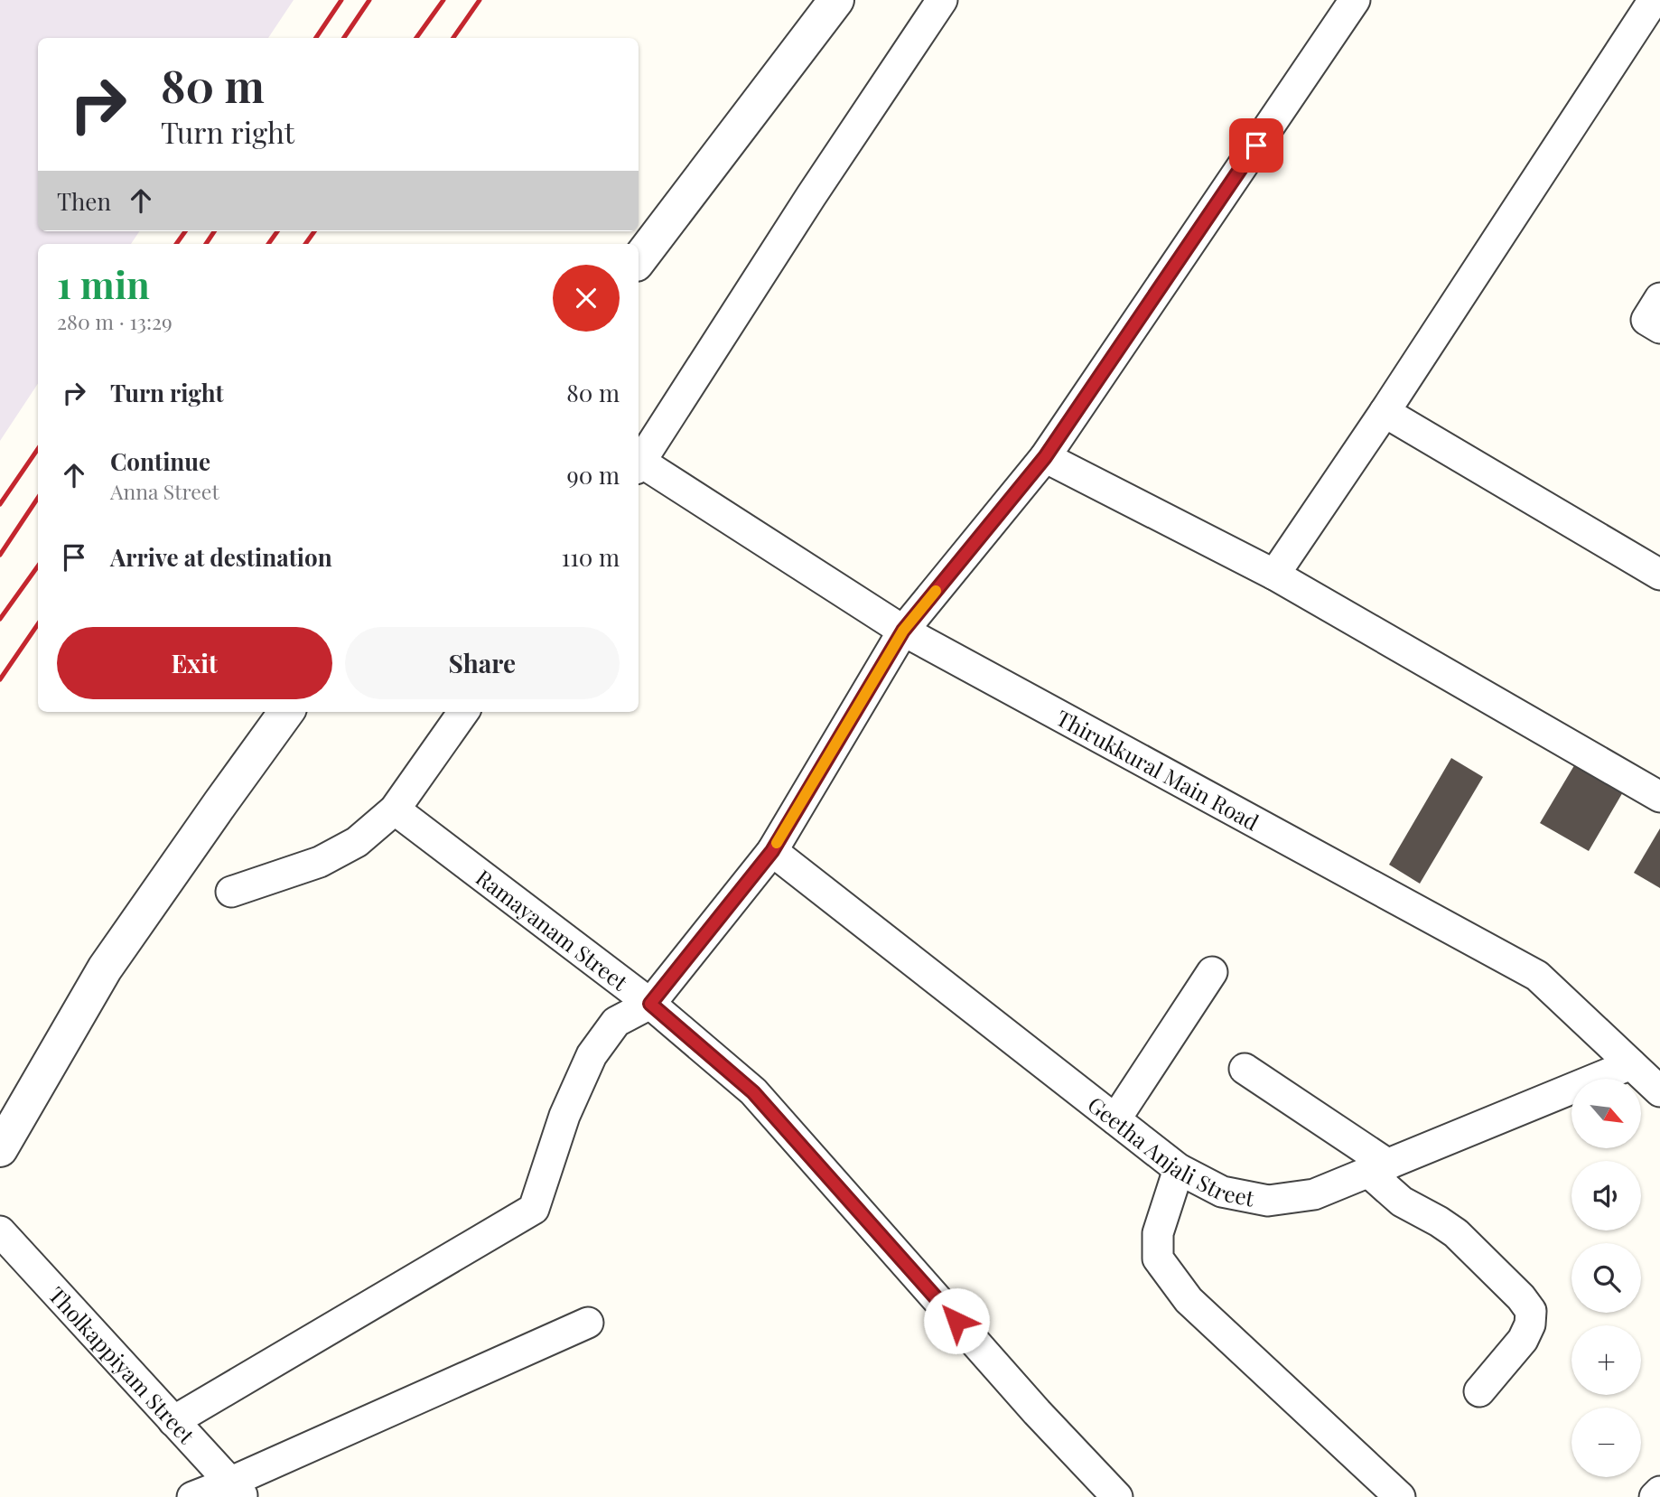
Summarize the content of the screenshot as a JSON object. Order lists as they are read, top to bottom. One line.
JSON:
{"streets":{"street":["Thirukkural Main Road","Ramayanam Street","Geetha Anjali Street","Tholkappiyam Street"]},"crossings":[["Thirukkural Main Road","Geetha Anjali Street"]],"north":"bottom right","page":{"turn":["80 m","Turn right"],"then":"Then","heading":["1 min","280 m · 13:29"],"list":[{"name":"Turn right","value":"80 m"},{"name":"Continue","note":"Anna Street","value":"90 m"},{"name":"Arrive at destination","value":"110 m"}],"buttons":["Exit","Share"],"map_buttons":["+","−"]}}
